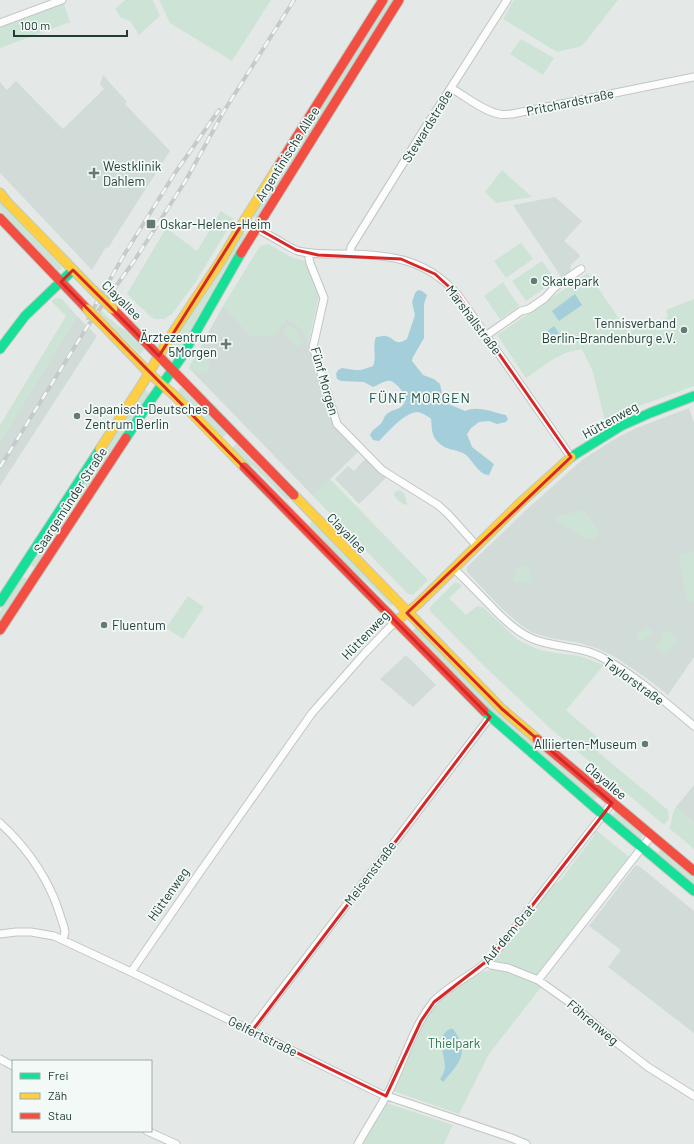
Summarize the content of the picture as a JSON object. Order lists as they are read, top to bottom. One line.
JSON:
{"streets":{"main road":["Argentinische Allee","Clayallee","Hüttenweg","Saargemünder Straße"],"street":["Pritchardstraße","Stewardstraße","Marshallstraße","Fünf Morgen","Taylorstraße","Meisenstraße","Auf dem Grat","Föhrenweg","Gelfertstraße"]},"crossings":[["Pritchardstraße","Stewardstraße"],["Stewardstraße","Marshallstraße"],["Argentinische Allee","Clayallee"],["Argentinische Allee","Marshallstraße"],["Argentinische Allee","Saargemünder Straße"],["Clayallee","Hüttenweg"],["Clayallee","Saargemünder Straße"],["Clayallee","Meisenstraße"],["Clayallee","Auf dem Grat"],["Marshallstraße","Fünf Morgen"],["Marshallstraße","Hüttenweg"],["Fünf Morgen","Hüttenweg"],["Hüttenweg","Taylorstraße"],["Hüttenweg","Gelfertstraße"],["Meisenstraße","Gelfertstraße"],["Auf dem Grat","Föhrenweg"],["Auf dem Grat","Gelfertstraße"]],"districts":["FÜNF MORGEN"],"parks":["Thielpark"],"places":{"health":["Westklinik Dahlem","Ärztezentrum 5Morgen"],"transit":["Oskar-Helene-Heim"],"other":["Skatepark","Tennisverband Berlin-Brandenburg e.V.","Japanisch-Deutsches Zentrum Berlin","Fluentum","Alliierten-Museum"]},"legend":["Frei","Zäh","Stau"],"scale_bar":"100 m"}
